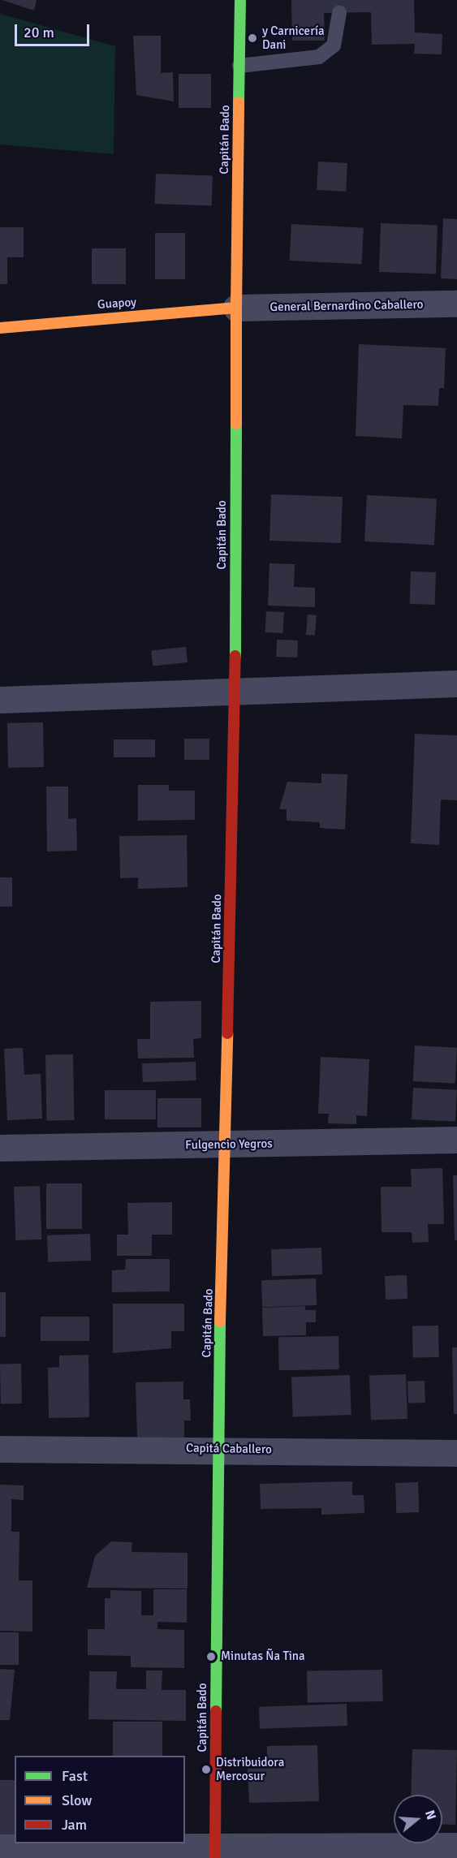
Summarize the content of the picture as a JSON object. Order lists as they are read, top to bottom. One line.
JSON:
{"streets":{"main road":["Capitán Bado","Guapoy"],"street":["General Bernardino Caballero","Fulgencio Yegros","Capitá Caballero"]},"crossings":[["Capitán Bado","Guapoy"],["Capitán Bado","General Bernardino Caballero"],["Capitán Bado","Fulgencio Yegros"],["Capitán Bado","Capitá Caballero"],["Guapoy","General Bernardino Caballero"]],"places":["y Carnicería Dani","Minutas Ña Tina","Distribuidora Mercosur"],"legend":["Fast","Slow","Jam"],"scale_bar":"20 m","north":"right"}
